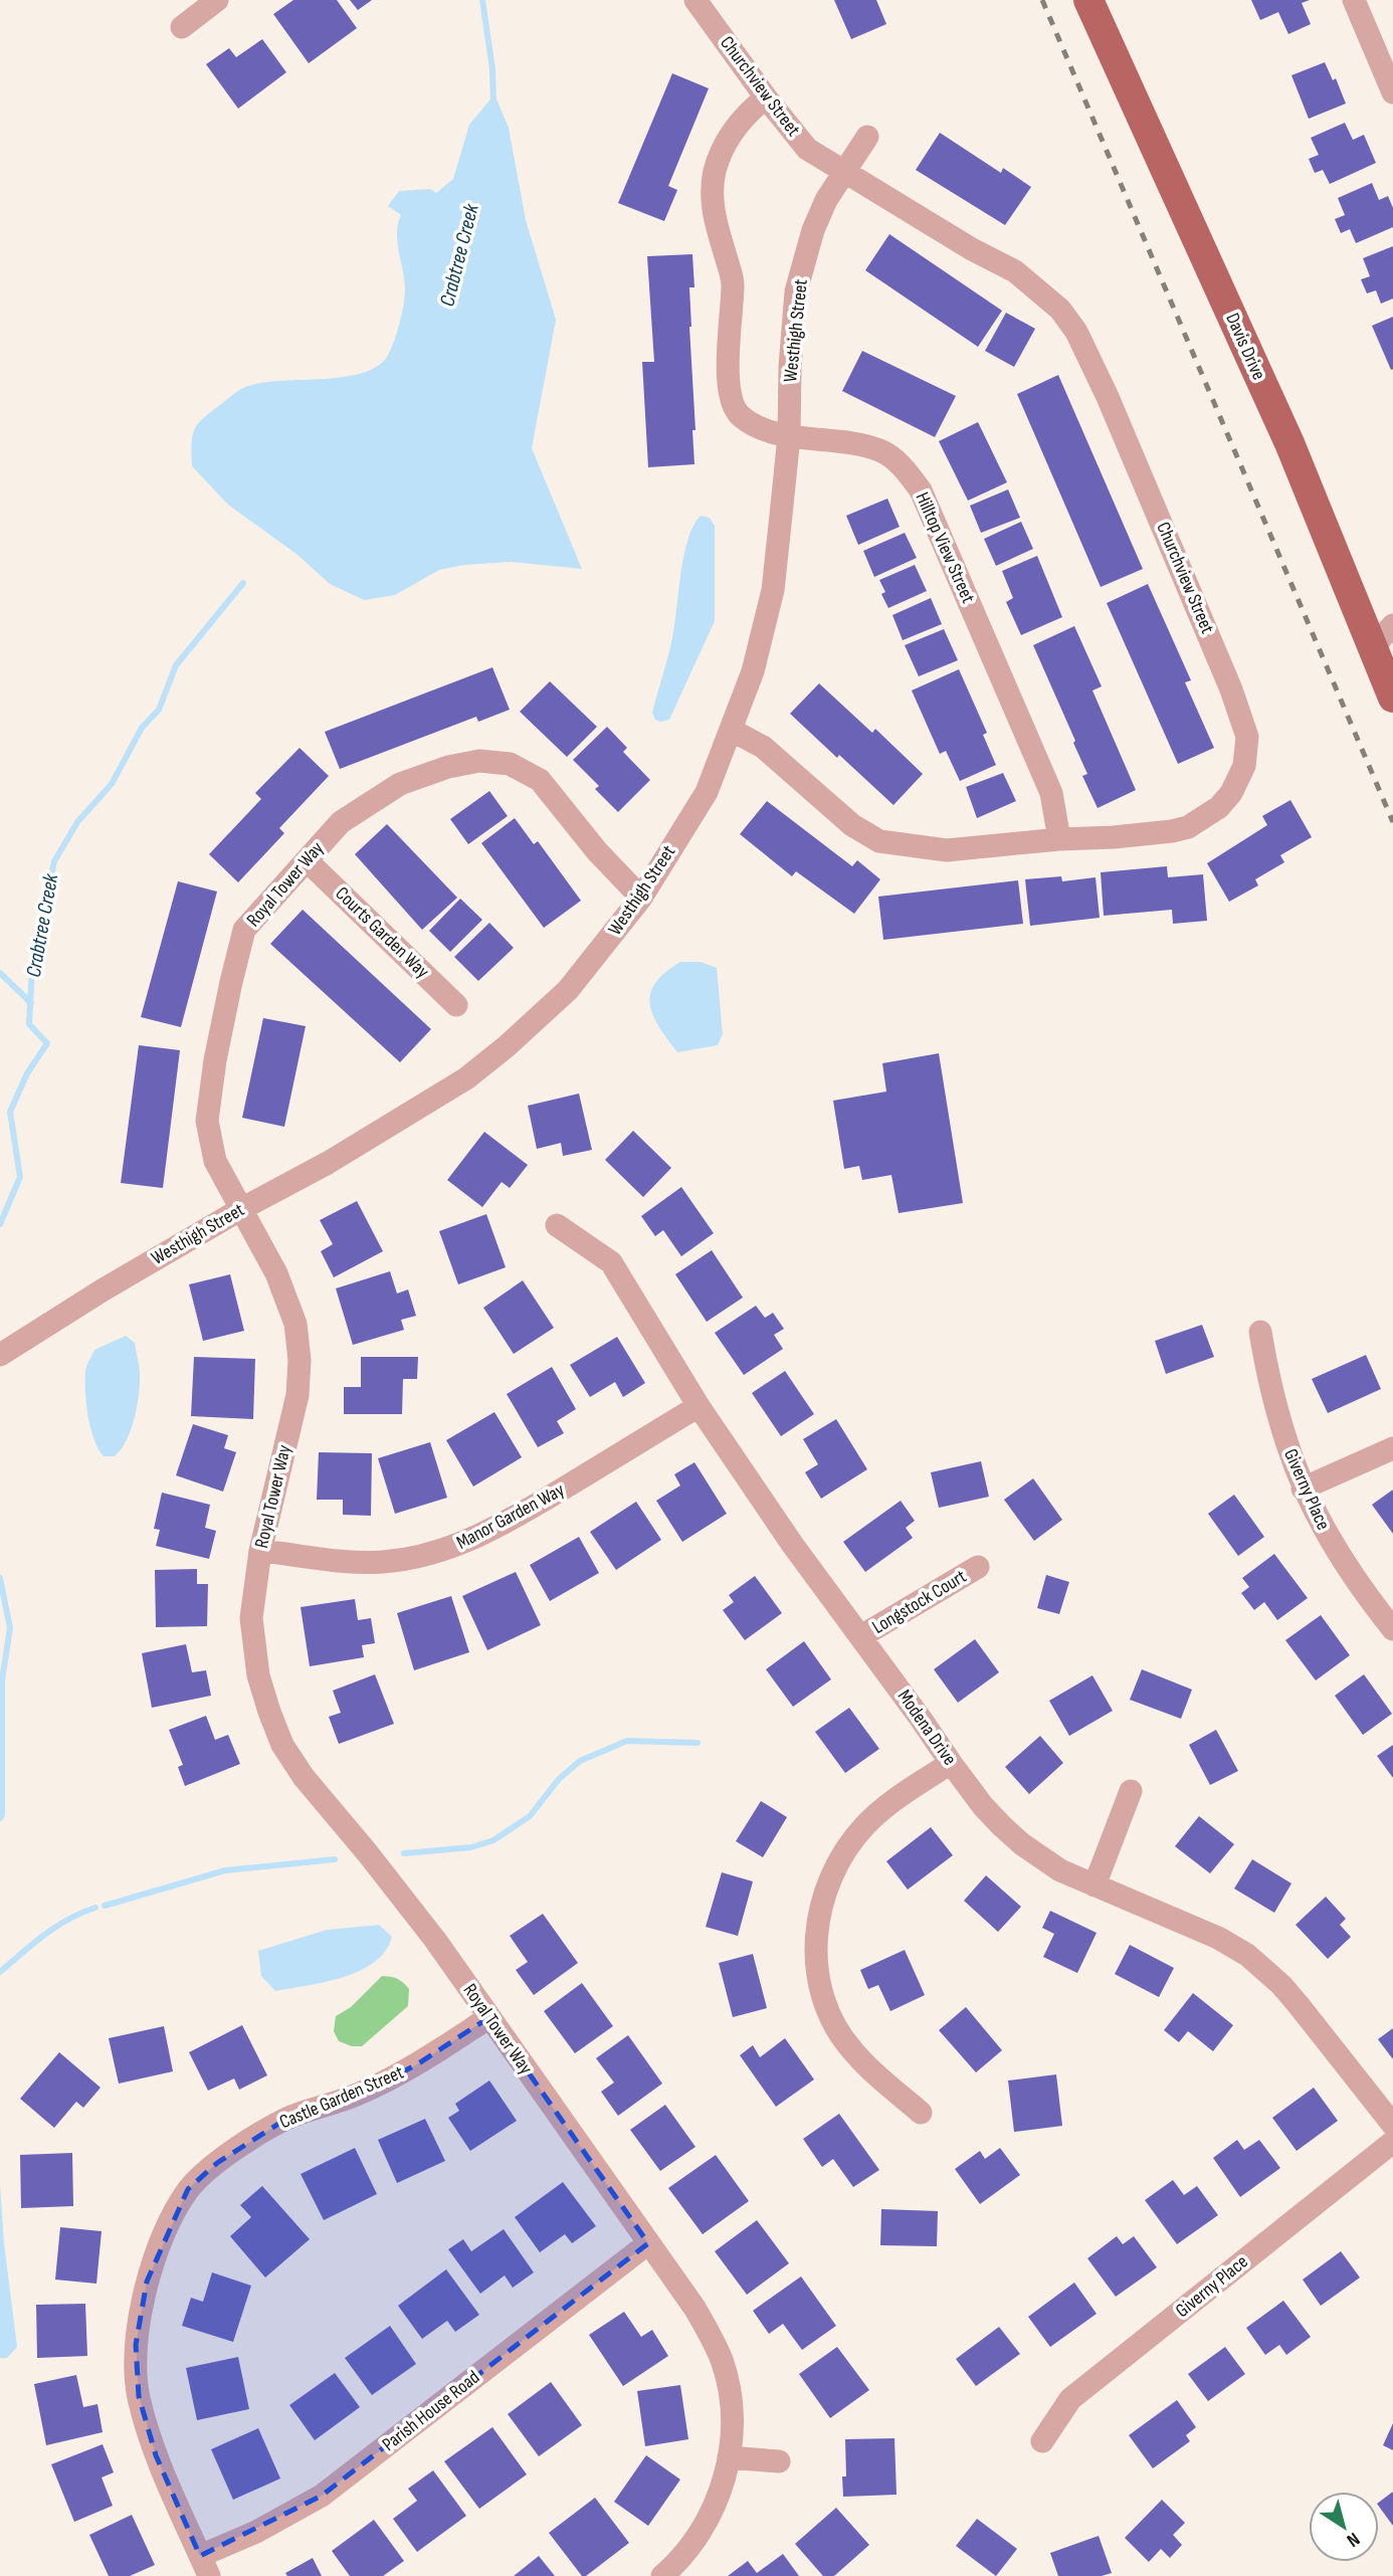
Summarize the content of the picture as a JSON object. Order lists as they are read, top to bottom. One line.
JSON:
{"streets":{"main road":["Davis Drive"],"street":["Churchview Street","Westhigh Street","Hilltop View Street","Royal Tower Way","Courts Garden Way","Giverny Place","Manor Garden Way","Longstock Court","Modena Drive","Castle Garden Street","Parish House Road"]},"crossings":[["Churchview Street","Westhigh Street"],["Churchview Street","Hilltop View Street"],["Westhigh Street","Hilltop View Street"],["Westhigh Street","Royal Tower Way"],["Royal Tower Way","Courts Garden Way"],["Royal Tower Way","Manor Garden Way"],["Royal Tower Way","Castle Garden Street"],["Royal Tower Way","Parish House Road"],["Manor Garden Way","Modena Drive"],["Longstock Court","Modena Drive"],["Castle Garden Street","Parish House Road"]],"water":["Crabtree Creek"],"north":"bottom right"}
